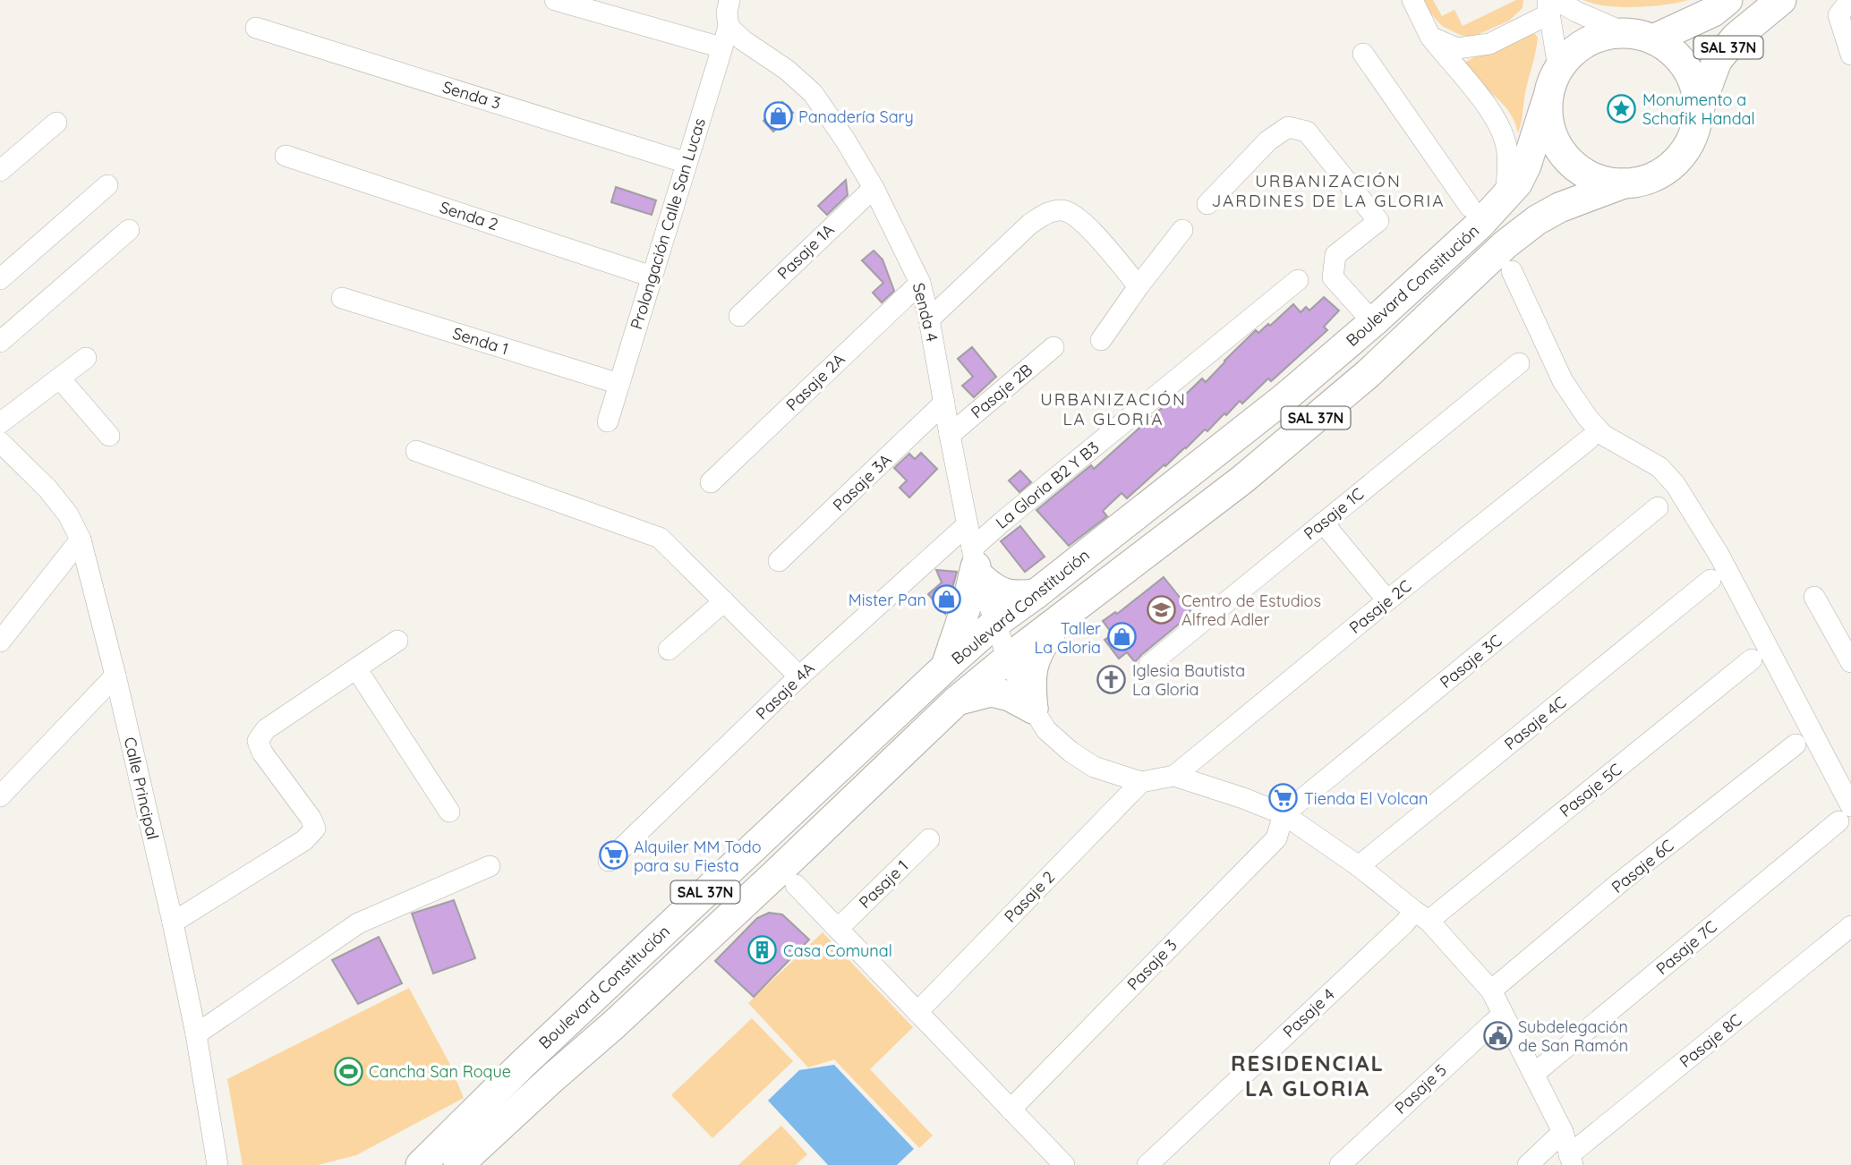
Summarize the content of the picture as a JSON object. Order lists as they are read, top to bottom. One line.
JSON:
{"streets":{"highway":["SAL 37N","Boulevard Constitución"],"street":["Senda 3","Senda 2","Prolongación Calle San Lucas","Pasaje 1A","Senda 4","Senda 1","Pasaje 2A","Pasaje 2B","Pasaje 3A","La Gloria B2 Y B3","Pasaje 1C","Pasaje 2C","Pasaje 3C","Pasaje 4A","Pasaje 4C","Calle Principal","Pasaje 5C","Pasaje 6C","Pasaje 1","Pasaje 2","Pasaje 7C","Pasaje 3","Pasaje 4","Pasaje 8C","Pasaje 5"]},"crossings":[["SAL 37N","Boulevard Constitución"],["Senda 3","Prolongación Calle San Lucas"],["Senda 2","Prolongación Calle San Lucas"],["Prolongación Calle San Lucas","Senda 4"],["Prolongación Calle San Lucas","Senda 1"],["Pasaje 1A","Senda 4"],["Boulevard Constitución","Senda 4"],["Senda 4","Pasaje 2A"],["Senda 4","Pasaje 2B"],["Senda 4","Pasaje 3A"],["Senda 4","La Gloria B2 Y B3"],["Senda 4","Pasaje 4A"],["Senda 4","Pasaje 2"],["Pasaje 3C","Pasaje 3"],["Pasaje 5C","Pasaje 4"]],"districts":["URBANIZACIÓN JARDINES DE LA GLORIA","URBANIZACIÓN LA GLORIA","RESIDENCIAL LA GLORIA"],"places":{"place":["Monumento a Schafik Handal"],"shop":["Panadería Sary","Mister Pan","Taller La Gloria"],"school or university":["Centro de Estudios Alfred Adler"],"church":["Iglesia Bautista La Gloria"],"supermarket":["Tienda El Volcan","Alquiler MM Todo para su Fiesta"],"building":["Casa Comunal"],"public building":["Subdelegación de San Ramón"],"sports":["Cancha San Roque"]}}
